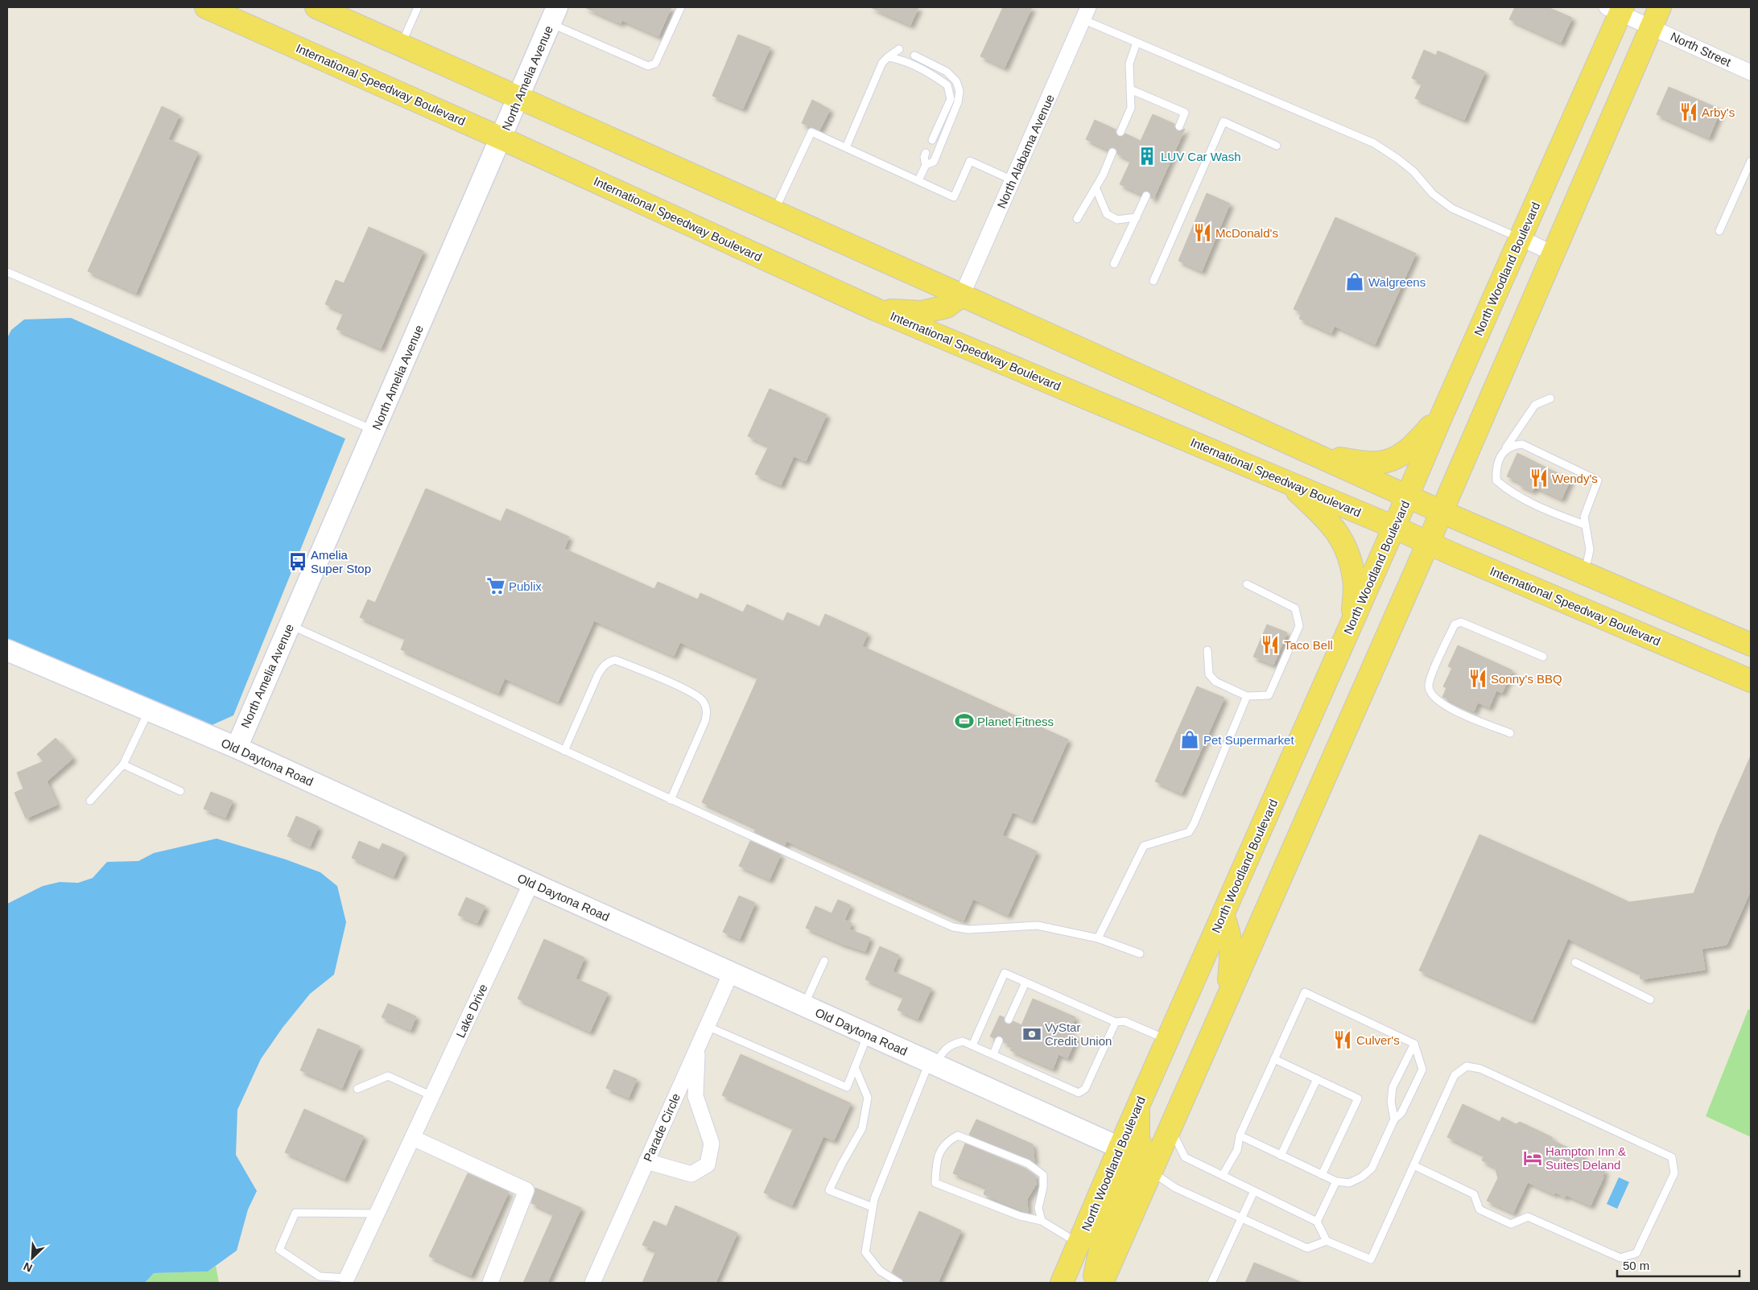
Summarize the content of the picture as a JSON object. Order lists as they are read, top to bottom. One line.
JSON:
{"streets":{"main road":["International Speedway Boulevard","North Woodland Boulevard"],"street":["North Street","North Amelia Avenue","North Alabama Avenue","Old Daytona Road","Lake Drive","Parade Circle"]},"crossings":[["North Street","North Woodland Boulevard"],["North Amelia Avenue","International Speedway Boulevard"],["North Amelia Avenue","Old Daytona Road"],["International Speedway Boulevard","North Woodland Boulevard"],["North Woodland Boulevard","Old Daytona Road"],["Old Daytona Road","Lake Drive"],["Old Daytona Road","Parade Circle"]],"places":{"restaurant":["Arby's","McDonald's","Wendy's","Taco Bell","Sonny's BBQ","Culver's"],"building":["LUV Car Wash"],"shop":["Walgreens","Pet Supermarket"],"bus stop":["Amelia Super Stop"],"supermarket":["Publix"],"sports":["Planet Fitness"],"bank":["VyStar Credit Union"],"hotel":["Hampton Inn & Suites Deland"]},"scale_bar":"50 m","north":"bottom left"}
